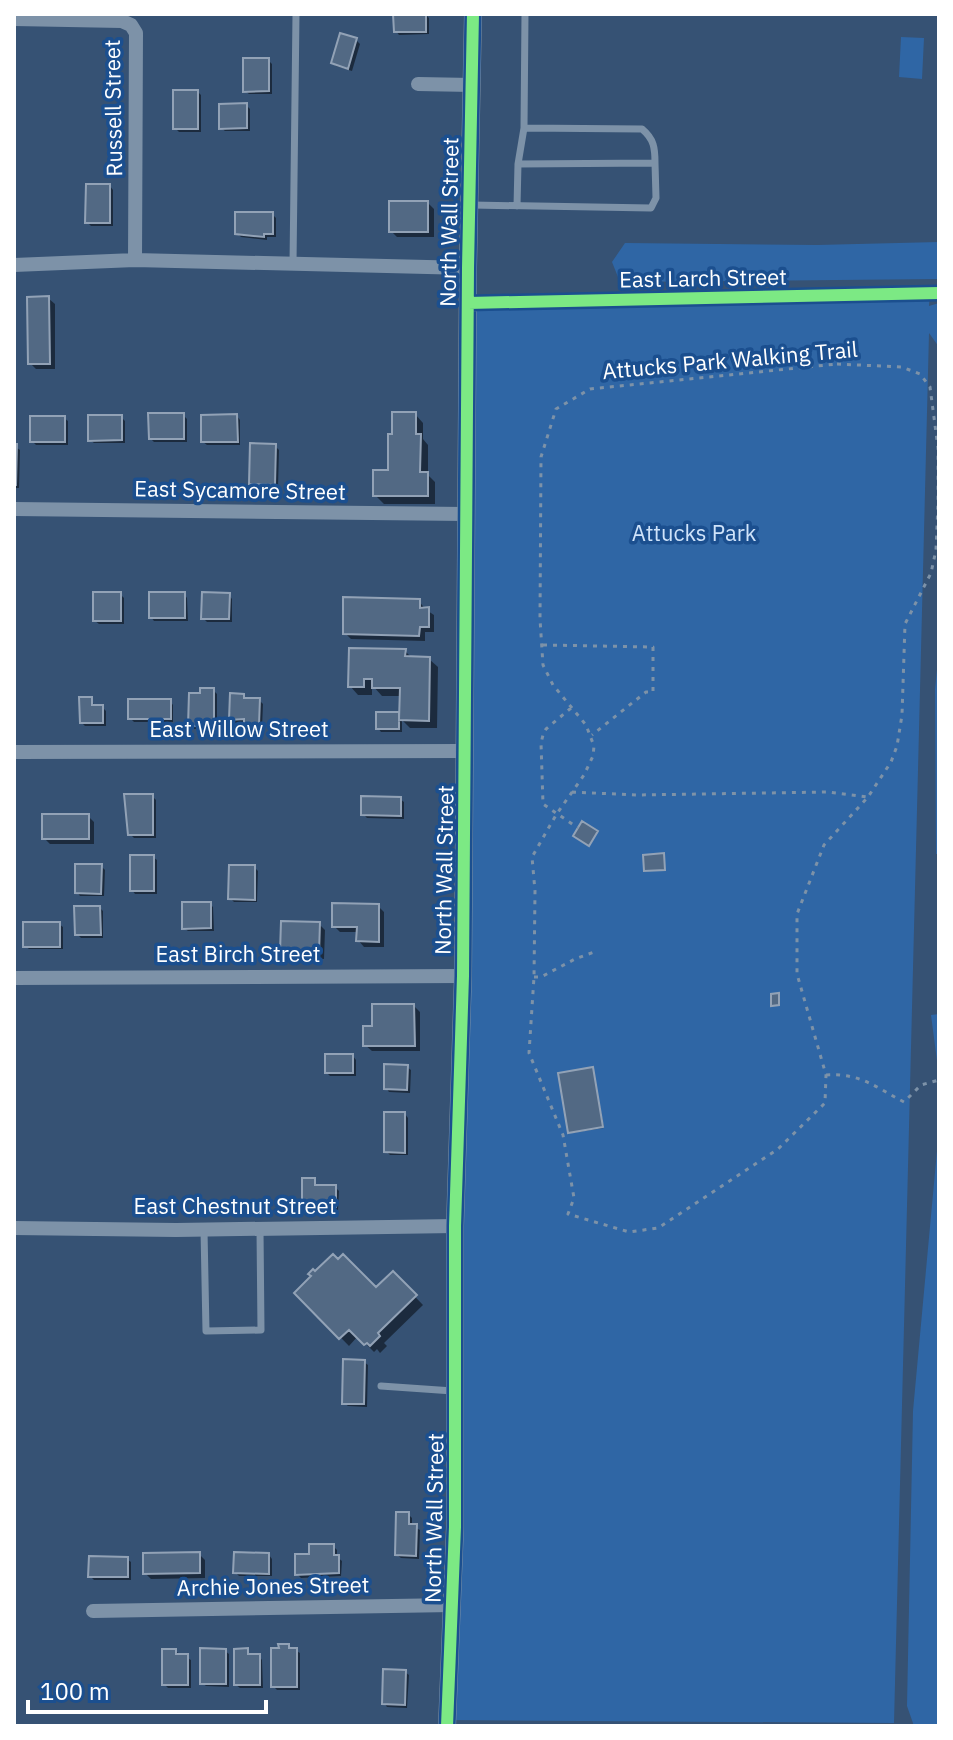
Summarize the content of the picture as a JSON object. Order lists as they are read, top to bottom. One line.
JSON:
{"streets":{"street":["Russell Street","North Wall Street","East Larch Street","East Sycamore Street","East Willow Street","East Birch Street","East Chestnut Street","Archie Jones Street"],"path":["Attucks Park Walking Trail"]},"crossings":[["North Wall Street","East Larch Street"],["North Wall Street","East Sycamore Street"],["North Wall Street","East Willow Street"],["North Wall Street","East Birch Street"],["North Wall Street","East Chestnut Street"],["North Wall Street","Archie Jones Street"]],"parks":["Attucks Park"],"scale_bar":"100 m"}
